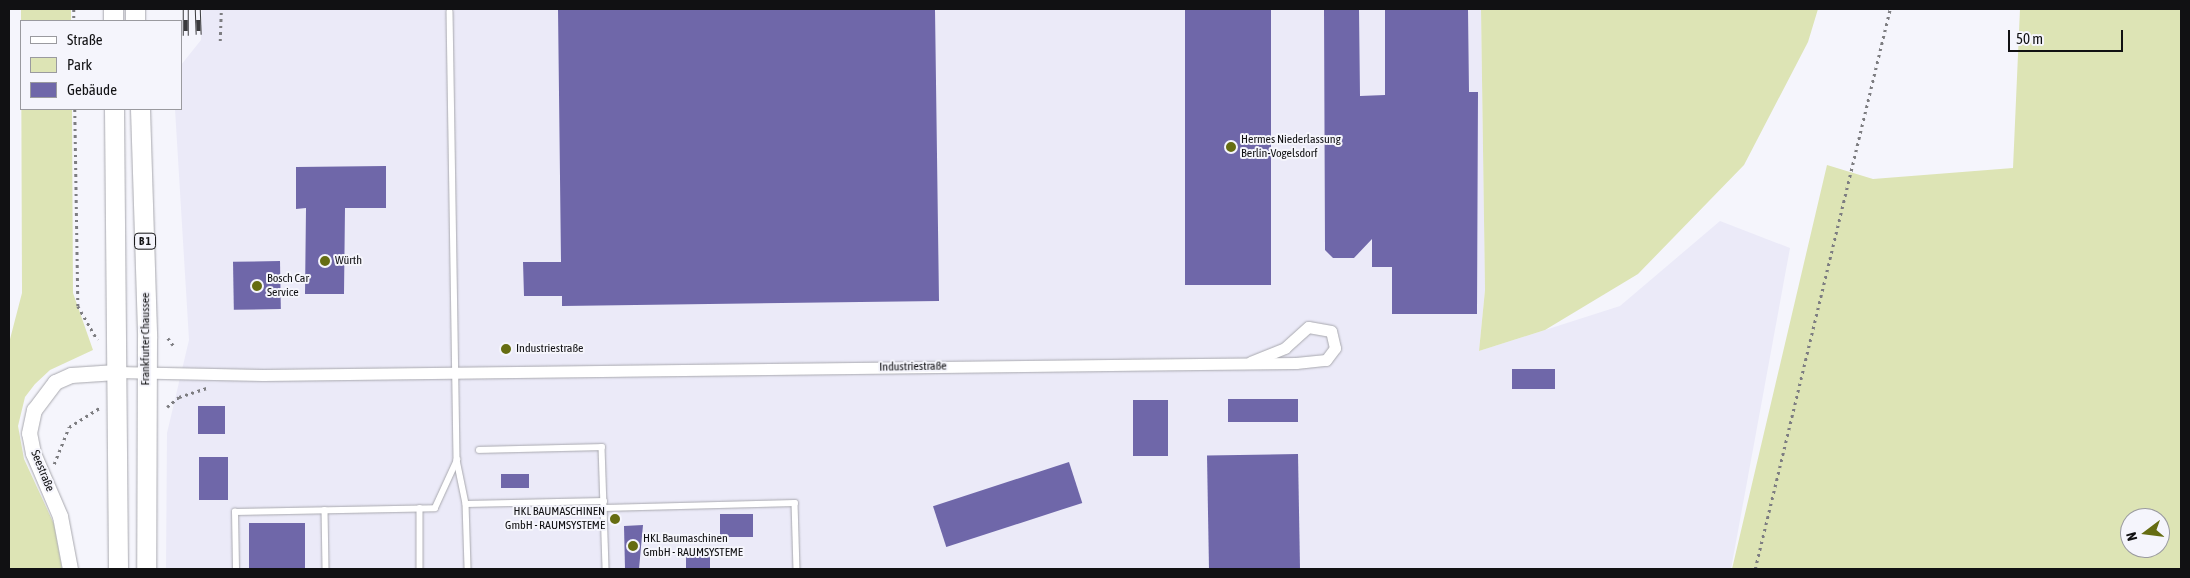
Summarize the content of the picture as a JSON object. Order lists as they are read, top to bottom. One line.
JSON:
{"streets":{"main road":["B 1","Frankfurter Chaussee"],"street":["Industriestraße","Seestraße"]},"crossings":[["B 1","Industriestraße"],["B 1","Seestraße"],["Frankfurter Chaussee","Industriestraße"],["Industriestraße","Seestraße"]],"places":["Hermes Niederlassung Berlin-Vogelsdorf","Würth","Bosch Car Service","Industriestraße","HKL BAUMASCHINEN GmbH - RAUMSYSTEME","HKL Baumaschinen GmbH - RAUMSYSTEME"],"legend":["Straße","Park","Gebäude"],"scale_bar":"50 m","north":"left"}
